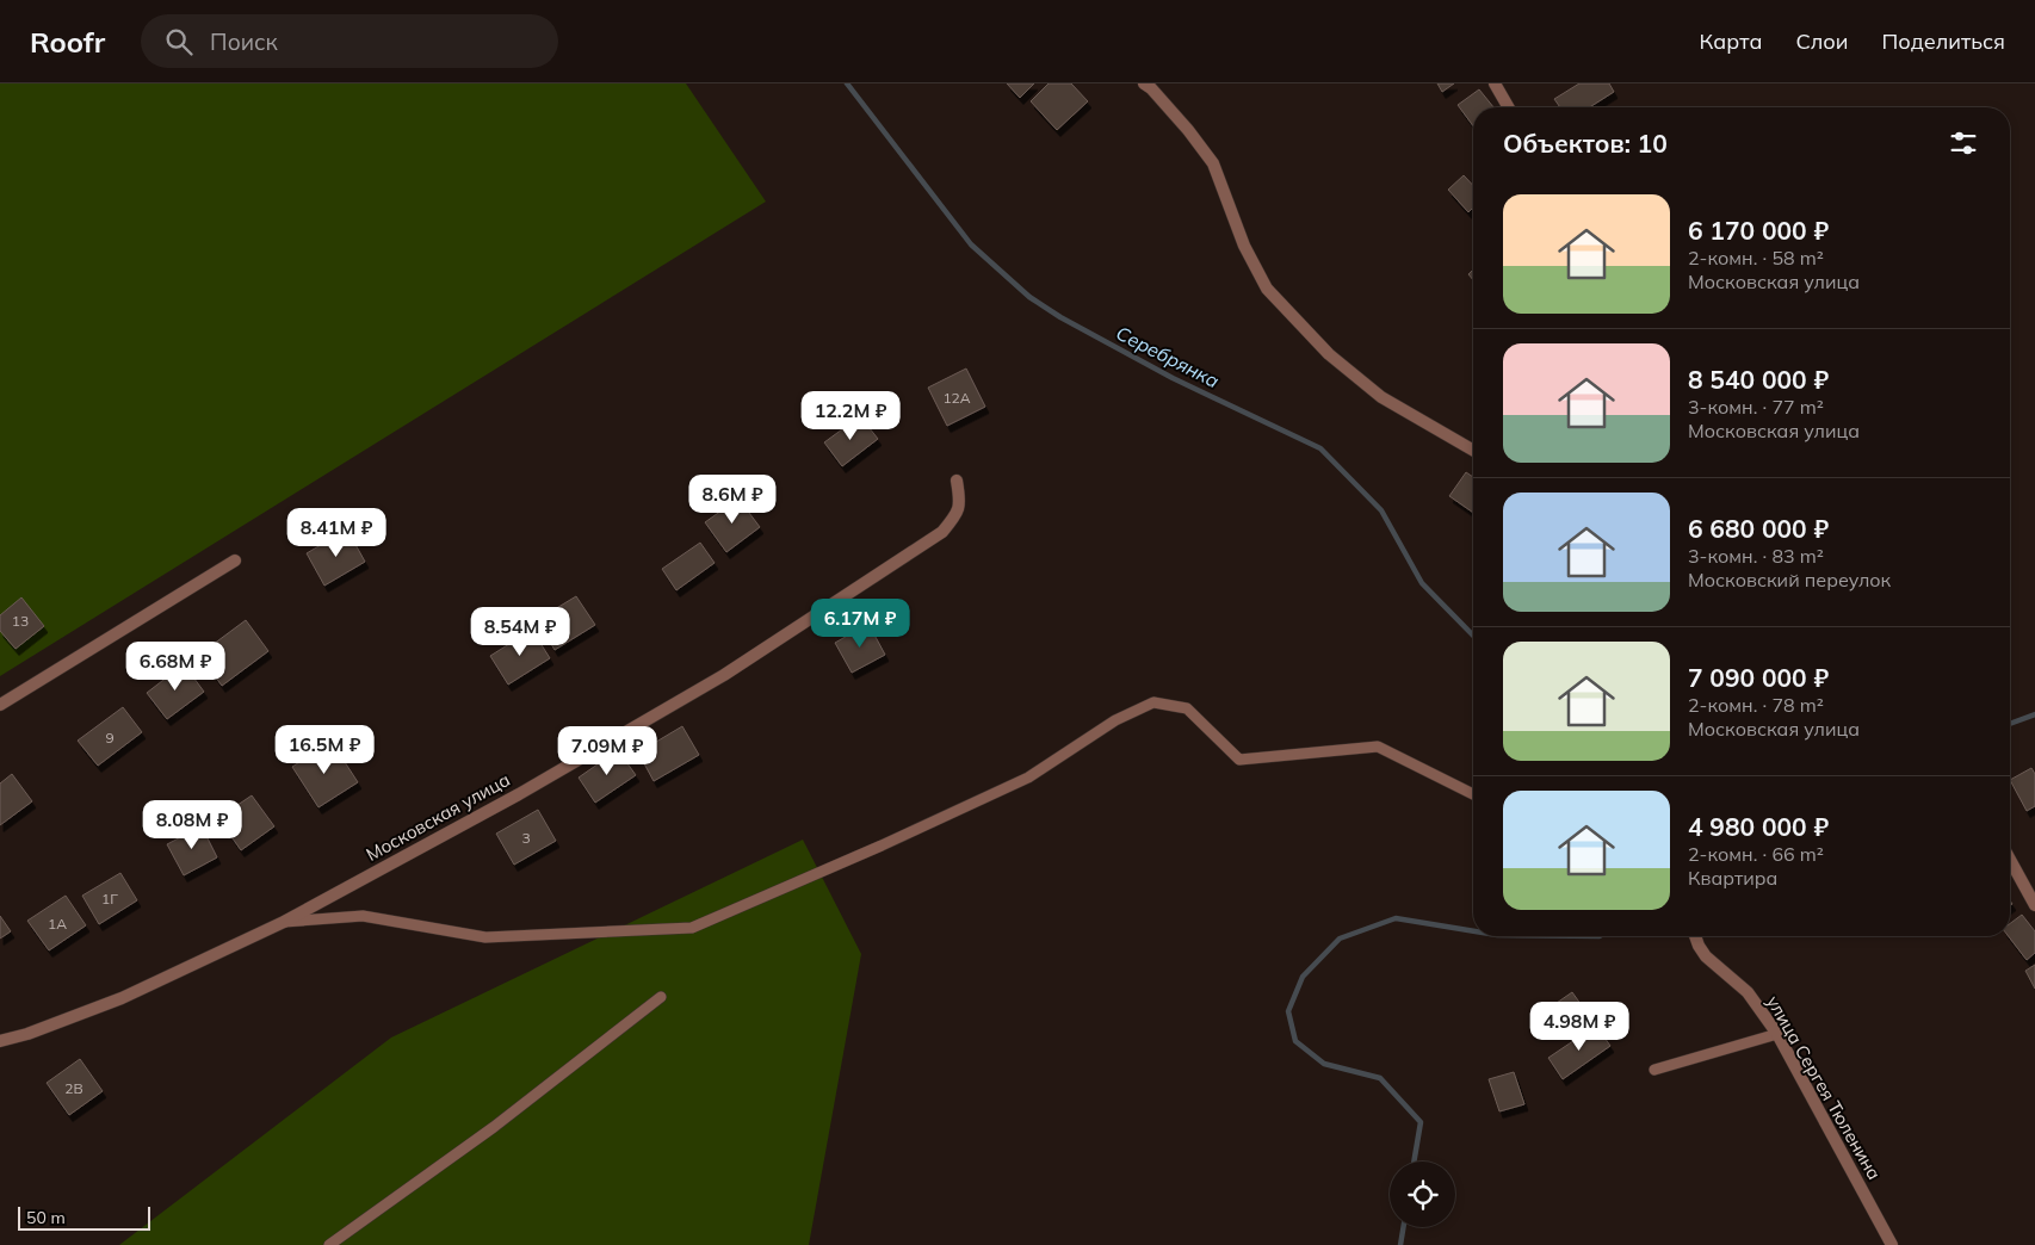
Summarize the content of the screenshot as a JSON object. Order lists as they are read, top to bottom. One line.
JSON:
{"streets":{"street":["Московская улица","улица Сергея Тюленина"]},"water":["Серебрянка"],"house_numbers":["12А","13","9","3","1Г","1А","2В"],"scale_bar":"50 m","page":{"header":"Roofr","search":"Поиск","nav":["Карта","Слои","Поделиться"],"heading":"Объектов: 10","list":[{"name":"6 170 000 ₽","note":"2-комн. · 58 m² · Московская улица"},{"name":"8 540 000 ₽","note":"3-комн. · 77 m² · Московская улица"},{"name":"6 680 000 ₽","note":"3-комн. · 83 m² · Московский переулок"},{"name":"7 090 000 ₽","note":"2-комн. · 78 m² · Московская улица"},{"name":"4 980 000 ₽","note":"2-комн. · 66 m² · Квартира"}],"price":["12.2M ₽","8.6M ₽","8.41M ₽","6.17M ₽","8.54M ₽","6.68M ₽","16.5M ₽","7.09M ₽","8.08M ₽","4.98M ₽"],"scale":"50 m"}}
